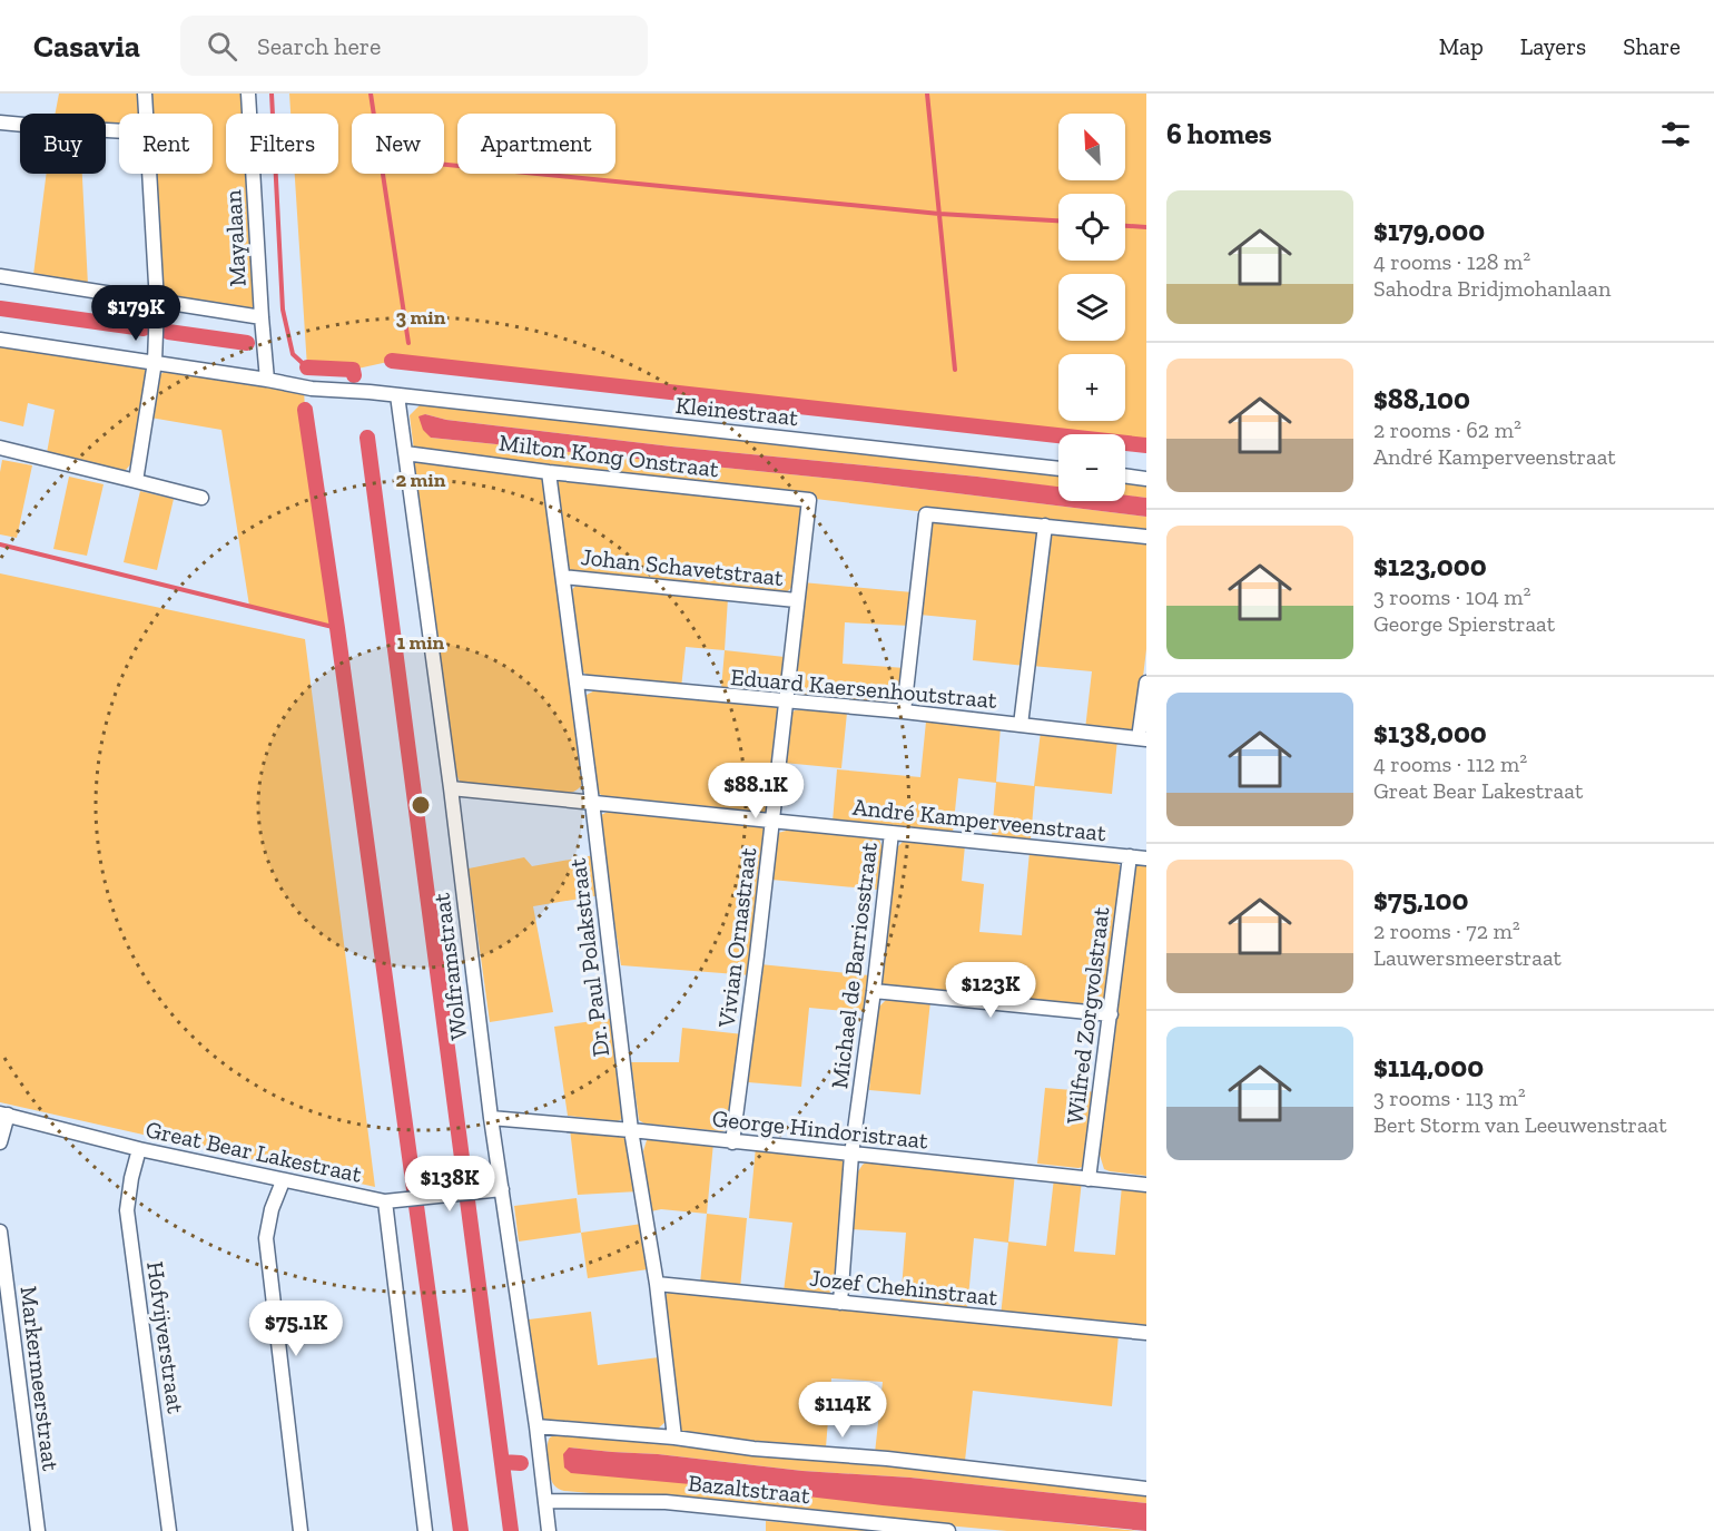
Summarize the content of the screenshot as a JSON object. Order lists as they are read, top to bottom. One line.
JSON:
{"streets":{"street":["Mayalaan","Kleinestraat","Milton Kong Onstraat","Johan Schavetstraat","Eduard Kaersenhoutstraat","André Kamperveenstraat","Vivian Ornastraat","Dr. Paul Polakstraat","Michael de Barriosstraat","Wolframstraat","Wilfred Zorgvolstraat","George Hindoristraat","Great Bear Lakestraat","Jozef Chehinstraat","Hofvijverstraat","Markermeerstraat","Bazaltstraat"]},"crossings":[["Mayalaan","Kleinestraat"],["Kleinestraat","Wolframstraat"],["Milton Kong Onstraat","Vivian Ornastraat"],["Milton Kong Onstraat","Dr. Paul Polakstraat"],["Milton Kong Onstraat","Wolframstraat"],["Johan Schavetstraat","Vivian Ornastraat"],["Johan Schavetstraat","Dr. Paul Polakstraat"],["Eduard Kaersenhoutstraat","Vivian Ornastraat"],["Eduard Kaersenhoutstraat","Dr. Paul Polakstraat"],["André Kamperveenstraat","Vivian Ornastraat"],["André Kamperveenstraat","Dr. Paul Polakstraat"],["André Kamperveenstraat","Michael de Barriosstraat"],["André Kamperveenstraat","Wolframstraat"],["André Kamperveenstraat","Wilfred Zorgvolstraat"],["Vivian Ornastraat","George Hindoristraat"],["Dr. Paul Polakstraat","George Hindoristraat"],["Dr. Paul Polakstraat","Jozef Chehinstraat"],["Michael de Barriosstraat","George Hindoristraat"],["Michael de Barriosstraat","Jozef Chehinstraat"],["Wolframstraat","George Hindoristraat"],["Wolframstraat","Great Bear Lakestraat"],["Wolframstraat","Bazaltstraat"],["Wilfred Zorgvolstraat","George Hindoristraat"],["Great Bear Lakestraat","Hofvijverstraat"]],"north":"top left","page":{"header":"Casavia","search":"Search here","nav":["Map","Layers","Share"],"heading":"6 homes","map_buttons":["+","−"],"chip":["Buy","Rent","Filters","New","Apartment"],"list":[{"name":"$179,000","note":"4 rooms · 128 m² · Sahodra Bridjmohanlaan"},{"name":"$88,100","note":"2 rooms · 62 m² · André Kamperveenstraat"},{"name":"$123,000","note":"3 rooms · 104 m² · George Spierstraat"},{"name":"$138,000","note":"4 rooms · 112 m² · Great Bear Lakestraat"},{"name":"$75,100","note":"2 rooms · 72 m² · Lauwersmeerstraat"},{"name":"$114,000","note":"3 rooms · 113 m² · Bert Storm van Leeuwenstraat"}],"price":["$179K","$88.1K","$123K","$138K","$75.1K","$114K"]},"rings":["3 min","2 min","1 min"]}
